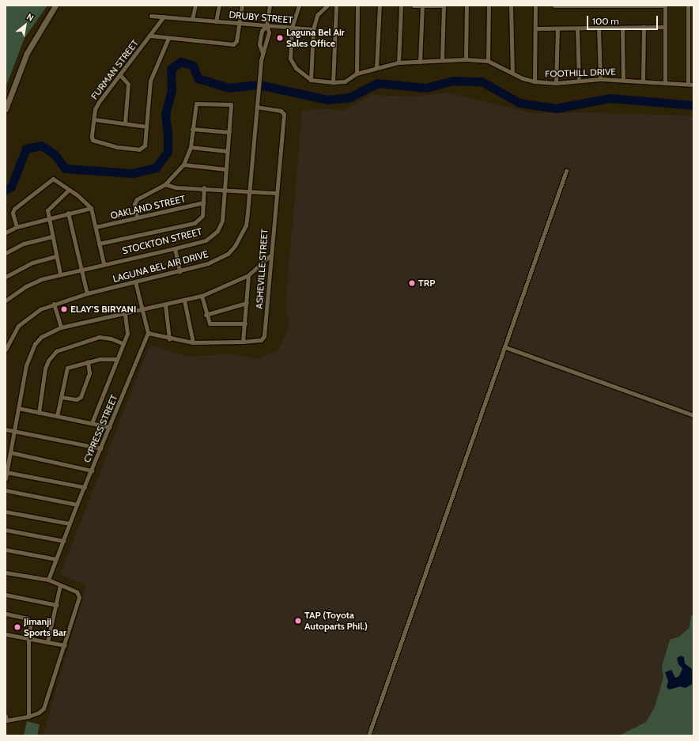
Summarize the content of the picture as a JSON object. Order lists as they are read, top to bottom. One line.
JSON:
{"streets":{"street":["DRUBY STREET","FURMAN STREET","FOOTHILL DRIVE","OAKLAND STREET","STOCKTON STREET","LAGUNA BEL AIR DRIVE","ASHEVILLE STREET","CYPRESS STREET"]},"crossings":[["DRUBY STREET","FURMAN STREET"],["DRUBY STREET","LAGUNA BEL AIR DRIVE"],["LAGUNA BEL AIR DRIVE","ASHEVILLE STREET"],["ASHEVILLE STREET","CYPRESS STREET"]],"places":["Laguna Bel Air Sales Office","TRP","ELAY’S BIRYANI","TAP (Toyota Autoparts Phil.)","Jimanji Sports Bar"],"scale_bar":"100 m","north":"top right"}
